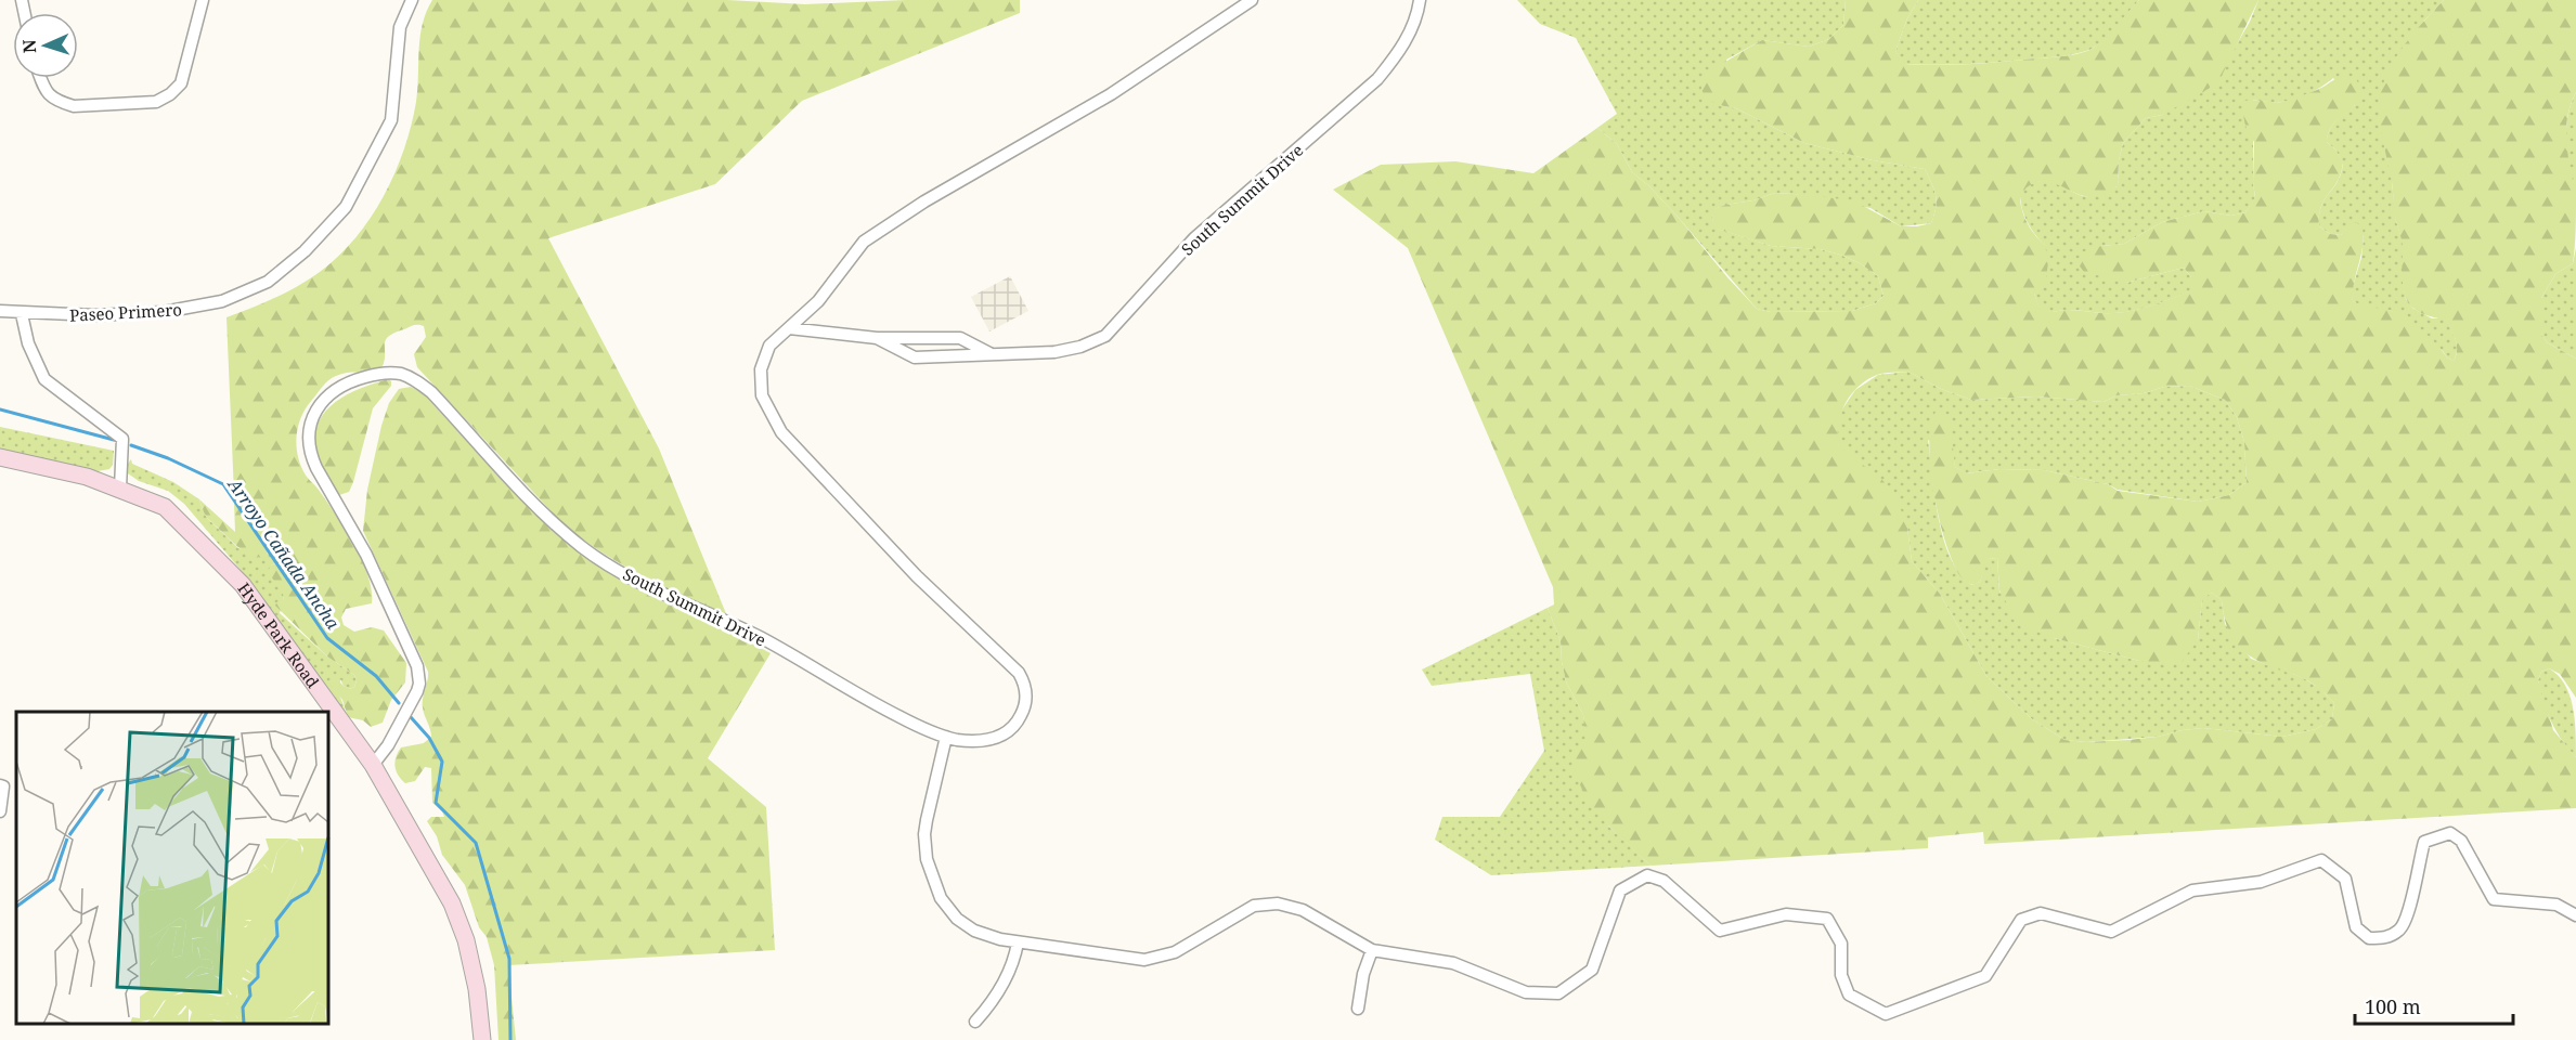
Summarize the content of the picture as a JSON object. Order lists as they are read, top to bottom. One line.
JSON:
{"streets":{"main road":["Hyde Park Road"],"street":["South Summit Drive","Paseo Primero"]},"crossings":[["South Summit Drive","Hyde Park Road"]],"water":["Arroyo Cañada Ancha"],"scale_bar":"100 m","north":"left"}
